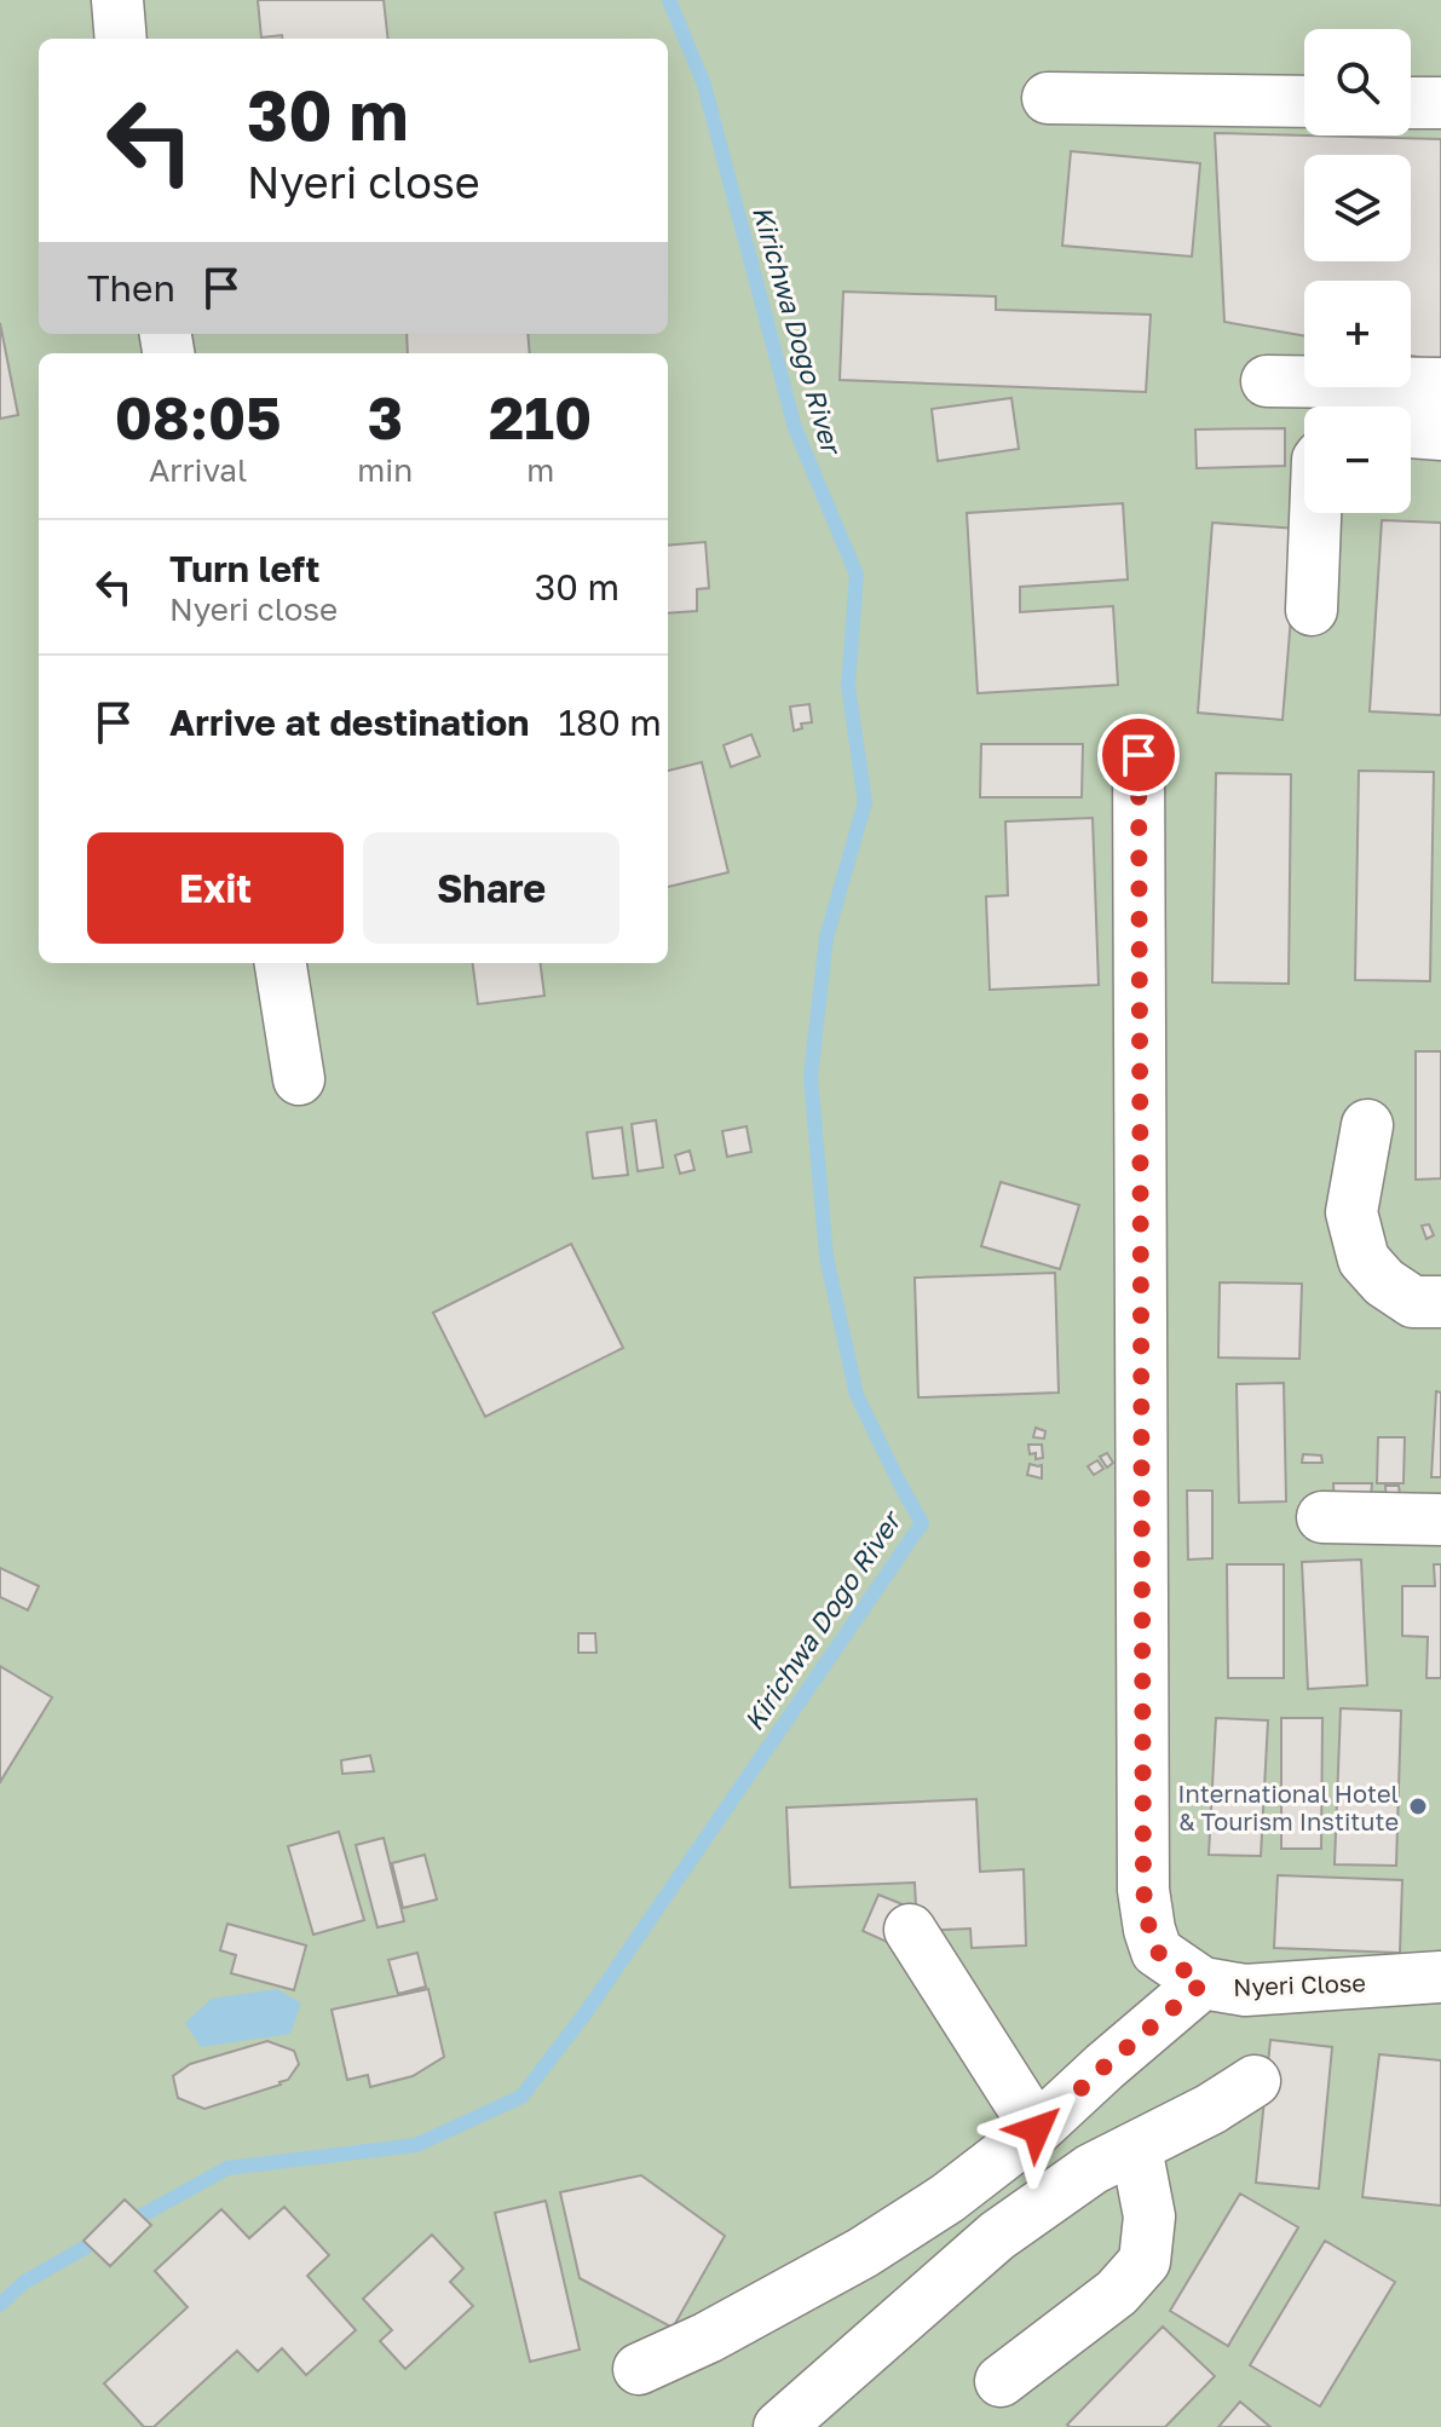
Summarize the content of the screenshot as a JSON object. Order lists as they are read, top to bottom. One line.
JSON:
{"streets":{"street":["Nyeri Close"]},"water":["Kirichwa Dogo River"],"places":["International Hotel & Tourism Institute"],"page":{"map_buttons":["+","−"],"turn":["30 m","Nyeri close"],"then":"Then","eta":["08:05","Arrival","3","min","210","m"],"list":[{"name":"Turn left","note":"Nyeri close","value":"30 m"},{"name":"Arrive at destination","value":"180 m"}],"buttons":["Exit","Share"]}}
